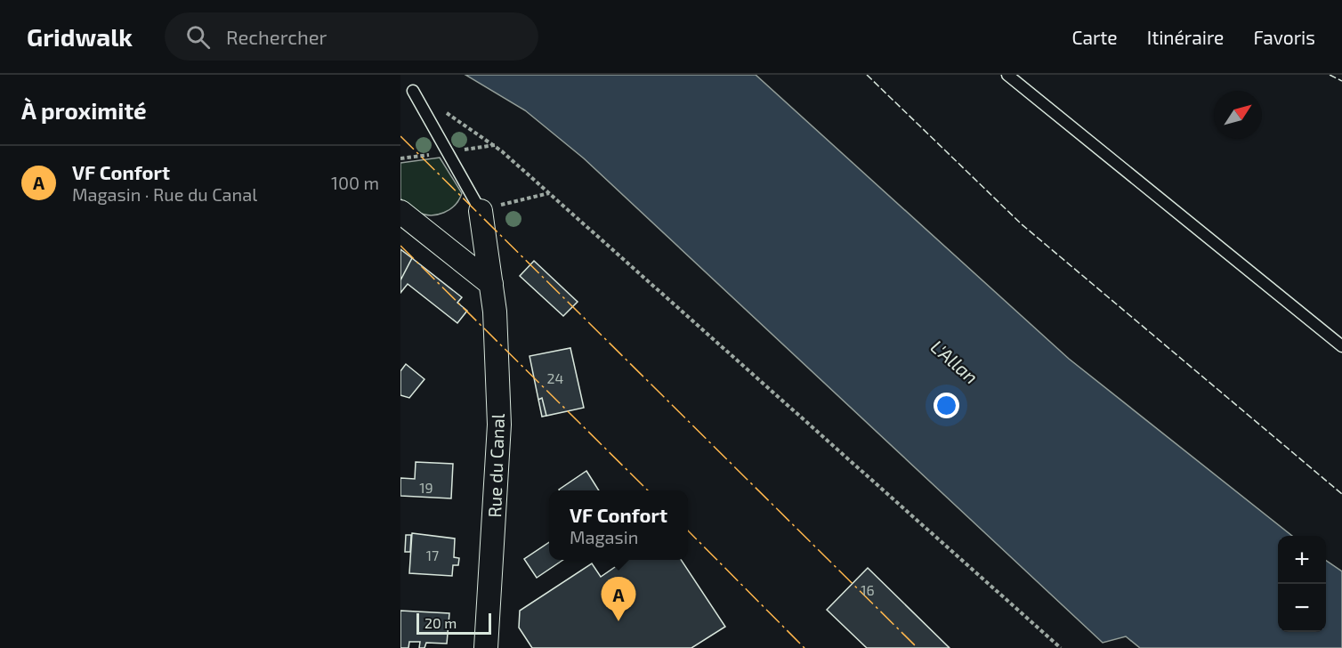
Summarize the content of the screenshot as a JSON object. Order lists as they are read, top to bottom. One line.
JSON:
{"streets":{"street":["Rue du Canal"]},"water":["L'Allan"],"house_numbers":["24","19","17","16"],"scale_bar":"20 m","north":"top right","page":{"header":"Gridwalk","search":"Rechercher","nav":["Carte","Itinéraire","Favoris"],"heading":"À proximité","list":[{"mark":"A","name":"VF Confort","note":"Magasin · Rue du Canal","value":"100 m"}],"popup":["VF Confort","Magasin"],"map_buttons":["+","−"],"pins":"A","scale":"20 m"}}
